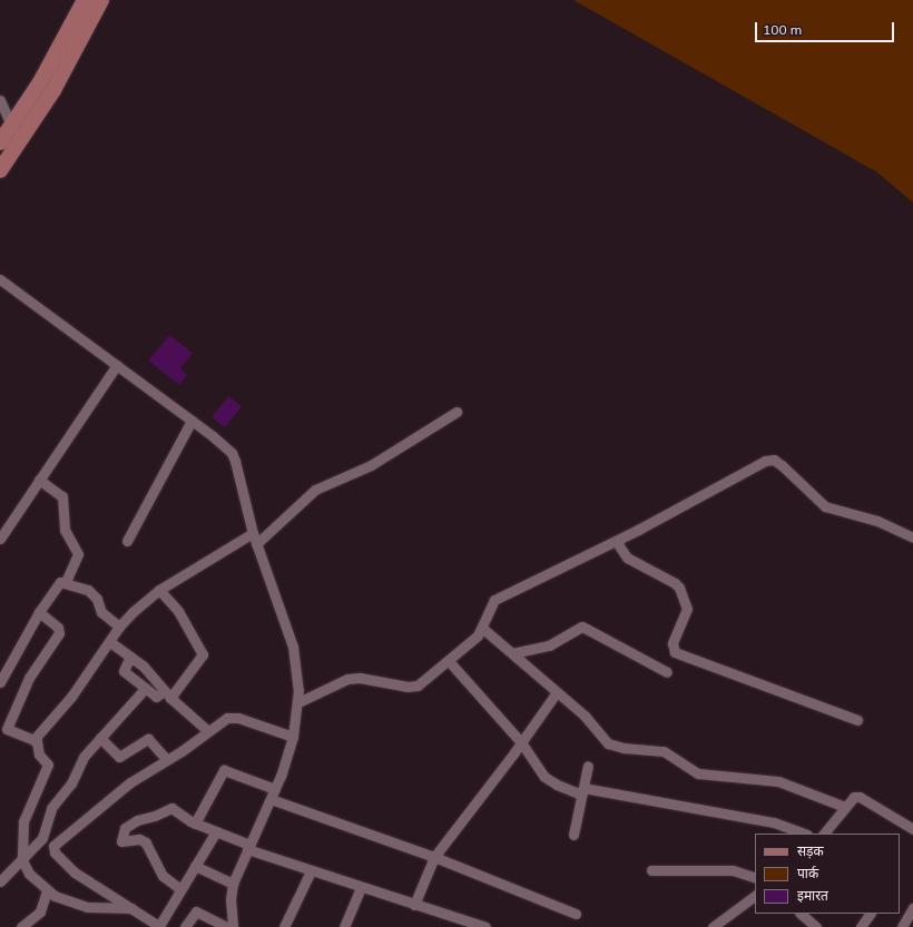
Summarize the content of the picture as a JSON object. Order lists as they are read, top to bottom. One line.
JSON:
{"legend":["सड़क","पार्क","इमारत"],"scale_bar":"100 m"}
